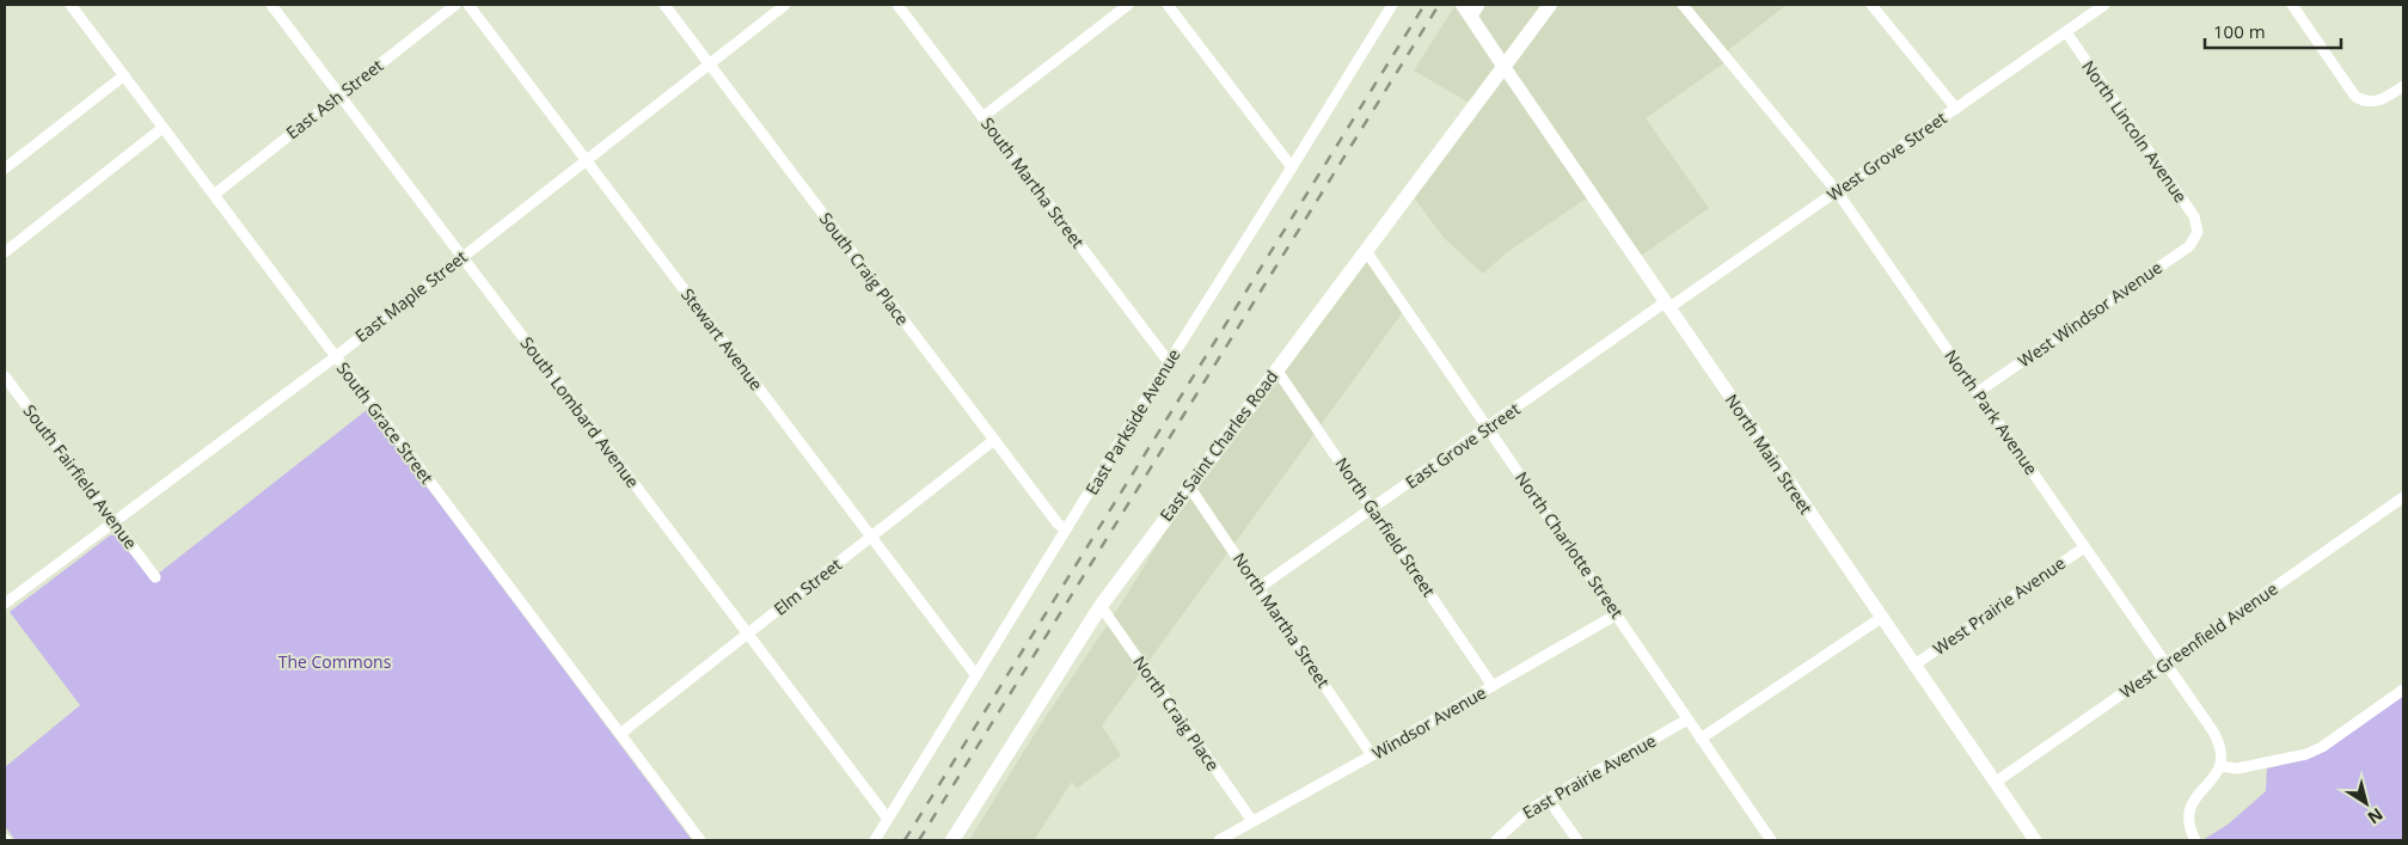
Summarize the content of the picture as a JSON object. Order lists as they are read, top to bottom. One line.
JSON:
{"streets":{"main road":["East Saint Charles Road"],"street":["East Ash Street","North Lincoln Avenue","West Grove Street","South Martha Street","South Craig Place","East Maple Street","West Windsor Avenue","Stewart Avenue","South Lombard Avenue","North Park Avenue","East Parkside Avenue","South Grace Street","East Grove Street","North Main Street","South Fairfield Avenue","North Garfield Street","North Charlotte Street","Elm Street","West Prairie Avenue","North Martha Street","West Greenfield Avenue","North Craig Place","Windsor Avenue","East Prairie Avenue"]},"crossings":[["East Ash Street","South Lombard Avenue"],["East Ash Street","South Grace Street"],["North Lincoln Avenue","West Grove Street"],["North Lincoln Avenue","West Windsor Avenue"],["West Grove Street","North Park Avenue"],["West Grove Street","East Grove Street"],["West Grove Street","North Main Street"],["South Martha Street","East Parkside Avenue"],["South Craig Place","East Maple Street"],["South Craig Place","East Parkside Avenue"],["South Craig Place","Elm Street"],["East Maple Street","Stewart Avenue"],["East Maple Street","South Lombard Avenue"],["East Maple Street","South Grace Street"],["East Maple Street","South Fairfield Avenue"],["West Windsor Avenue","North Park Avenue"],["Stewart Avenue","East Parkside Avenue"],["Stewart Avenue","Elm Street"],["South Lombard Avenue","East Parkside Avenue"],["South Lombard Avenue","Elm Street"],["North Park Avenue","West Prairie Avenue"],["North Park Avenue","West Greenfield Avenue"],["South Grace Street","Elm Street"],["East Saint Charles Road","North Main Street"],["East Saint Charles Road","North Garfield Street"],["East Saint Charles Road","North Charlotte Street"],["East Saint Charles Road","North Martha Street"],["East Saint Charles Road","North Craig Place"],["East Grove Street","North Main Street"],["East Grove Street","North Garfield Street"],["East Grove Street","North Charlotte Street"],["East Grove Street","North Martha Street"],["North Main Street","West Prairie Avenue"],["North Main Street","West Greenfield Avenue"],["North Garfield Street","Windsor Avenue"],["North Charlotte Street","Windsor Avenue"],["North Charlotte Street","East Prairie Avenue"],["North Martha Street","Windsor Avenue"],["North Craig Place","Windsor Avenue"]],"parks":["The Commons"],"scale_bar":"100 m","north":"bottom right"}
